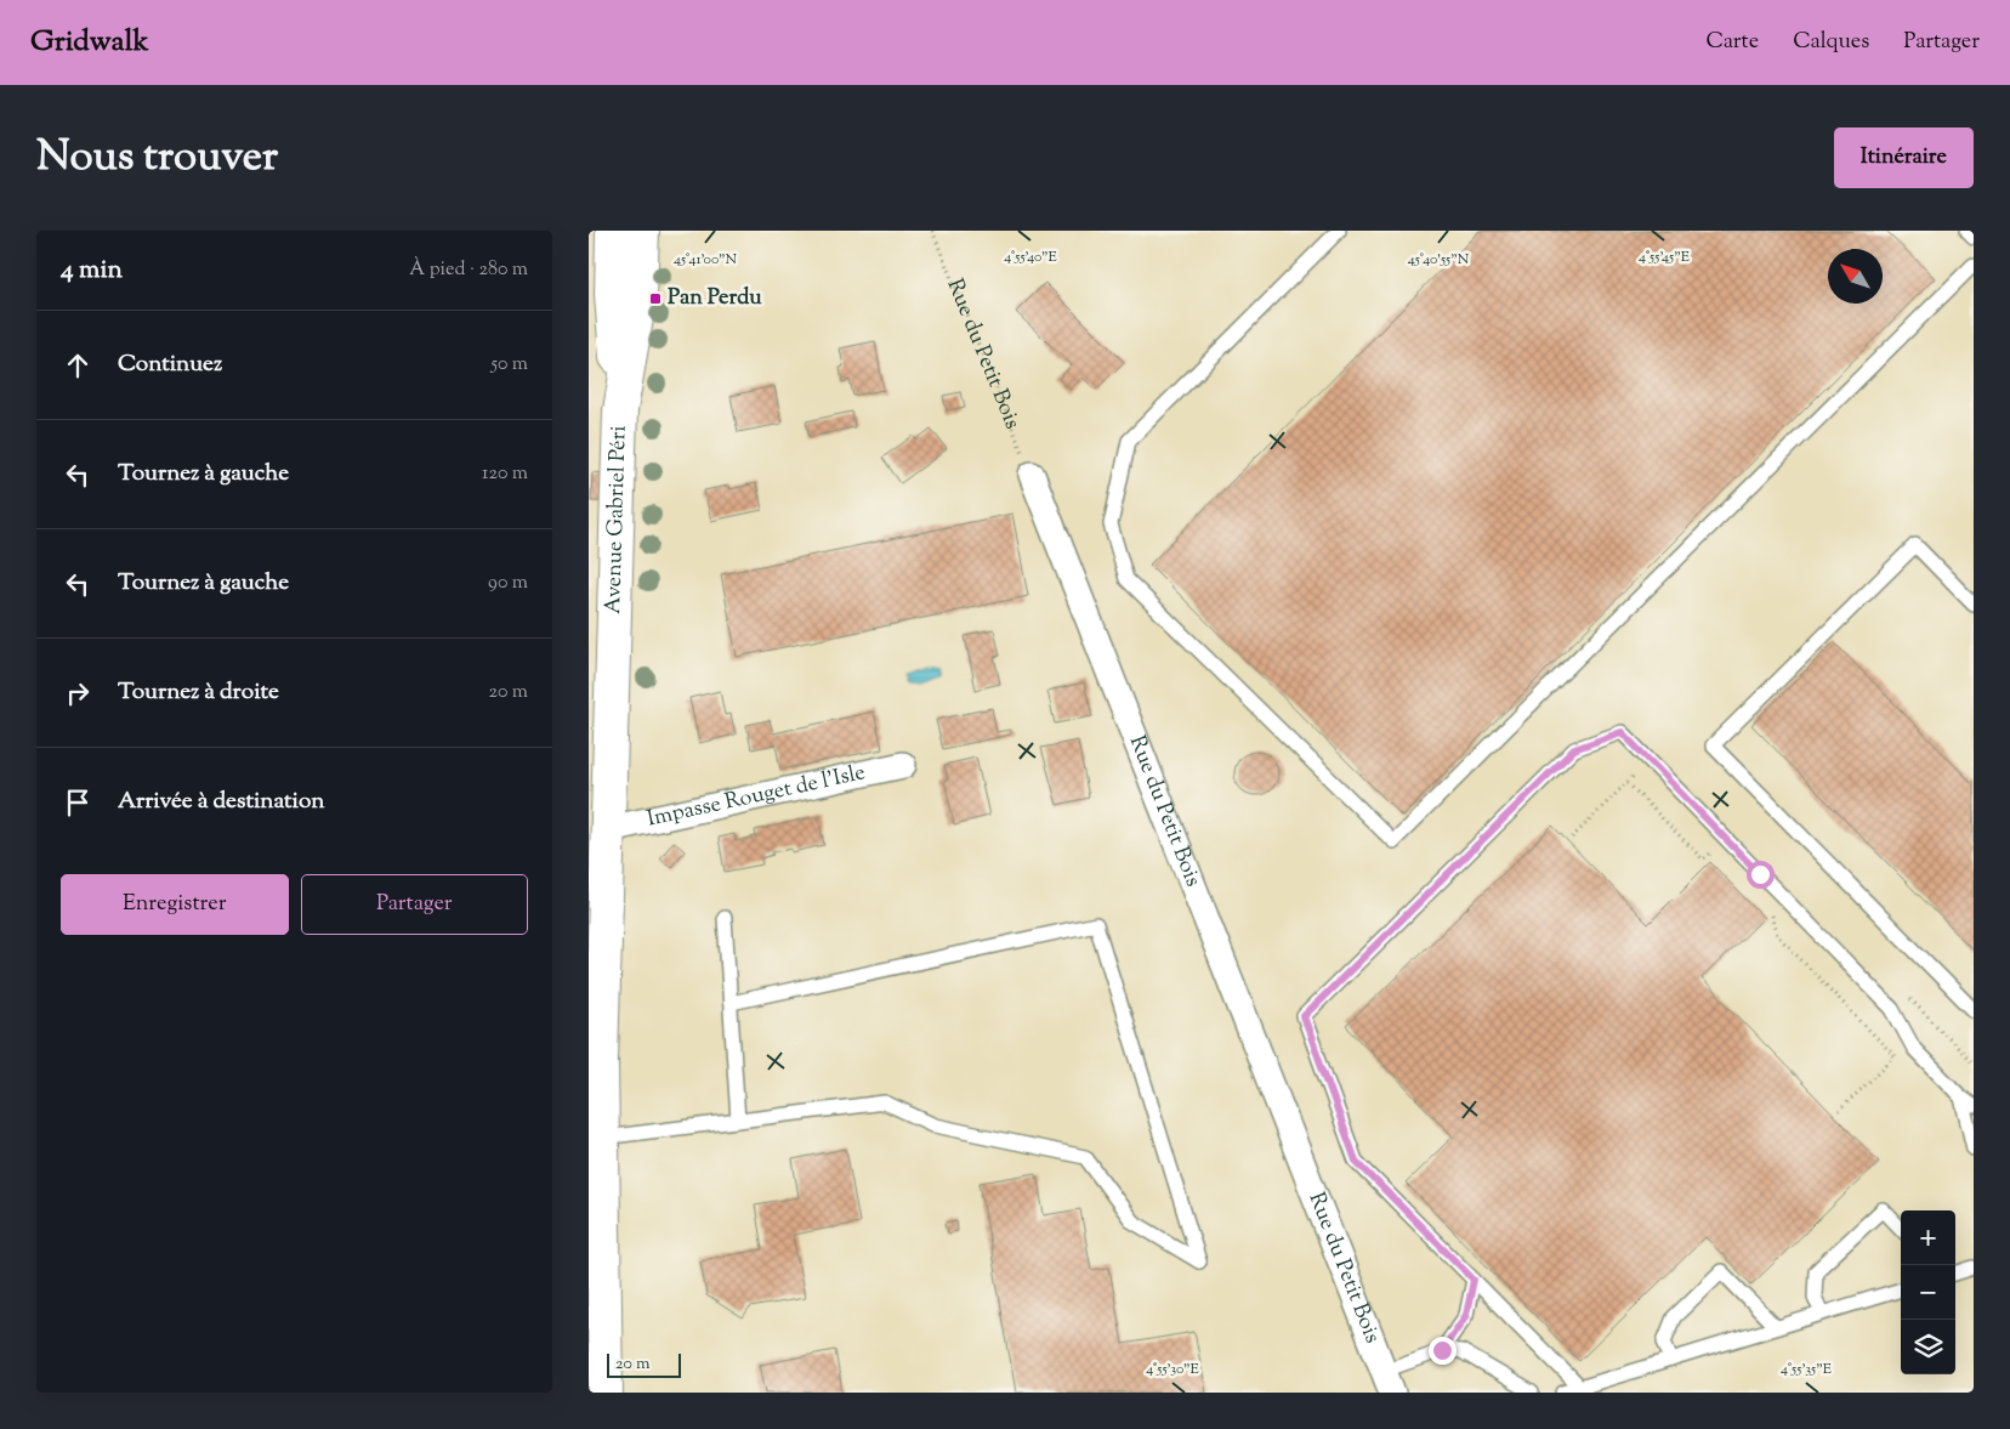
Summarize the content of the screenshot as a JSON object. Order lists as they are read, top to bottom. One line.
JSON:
{"streets":{"main road":["Avenue Gabriel Péri"],"street":["Rue du Petit Bois","Impasse Rouget de l'Isle"]},"crossings":[["Avenue Gabriel Péri","Impasse Rouget de l'Isle"]],"places":{"transit":["Pan Perdu"]},"scale_bar":"20 m","north":"top left","page":{"header":"Gridwalk","nav":["Carte","Calques","Partager"],"title":"Nous trouver","buttons":["Itinéraire",["Enregistrer","Partager"]],"heading":["4 min","À pied · 280 m"],"list":[["Continuez","50 m"],["Tournez à gauche","120 m"],["Tournez à gauche","90 m"],["Tournez à droite","20 m"],"Arrivée à destination"],"map_buttons":["+","−"],"scale":"20 m"},"coordinates":["4°55'40\"E","4°55'45\"E","45°41'00\"N","45°40'55\"N","4°55'30\"E","4°55'35\"E"]}
